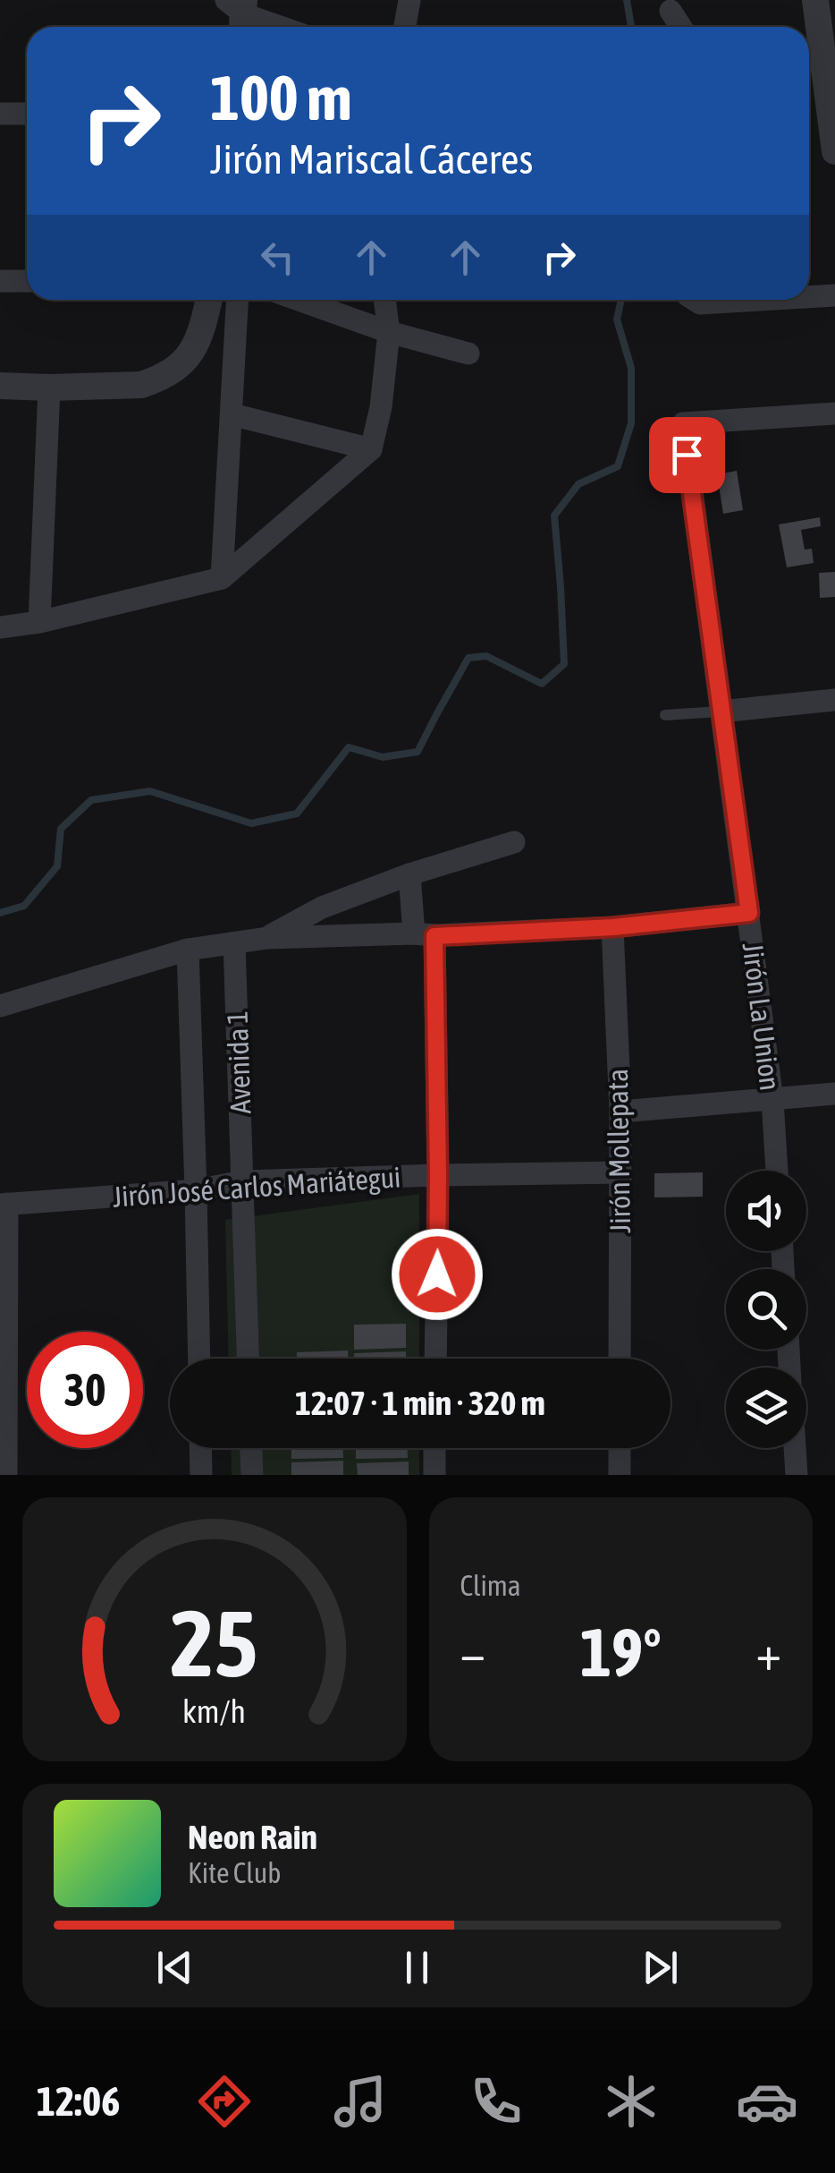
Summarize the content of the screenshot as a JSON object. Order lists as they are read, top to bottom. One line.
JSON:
{"streets":{"street":["Jirón La Union","Avenida 1","Jirón Mollepata","Jirón José Carlos Mariátegui"]},"crossings":[["Avenida 1","Jirón José Carlos Mariátegui"],["Jirón Mollepata","Jirón José Carlos Mariátegui"]],"page":{"turn":["100 m","Jirón Mariscal Cáceres"],"limit":"30","trip":"12:07 · 1 min · 320 m","tile":"Clima","heat":["−","19°","+"],"song":["Neon Rain","Kite Club"],"tabs":"12:06","gauge":["25","km/h"]}}
